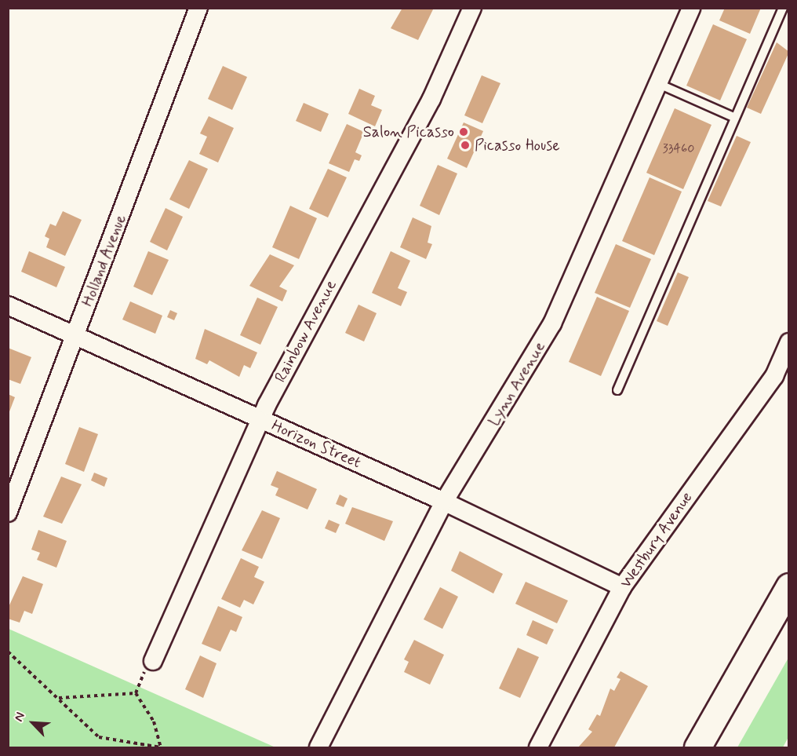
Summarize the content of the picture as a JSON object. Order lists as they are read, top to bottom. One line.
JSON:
{"streets":{"street":["Holland Avenue","Rainbow Avenue","Lynn Avenue","Horizon Street","Westbury Avenue"]},"crossings":[["Holland Avenue","Horizon Street"],["Rainbow Avenue","Horizon Street"],["Lynn Avenue","Horizon Street"],["Horizon Street","Westbury Avenue"]],"places":["Salon Picasso","Picasso House"],"house_numbers":["33460"],"north":"top left"}
